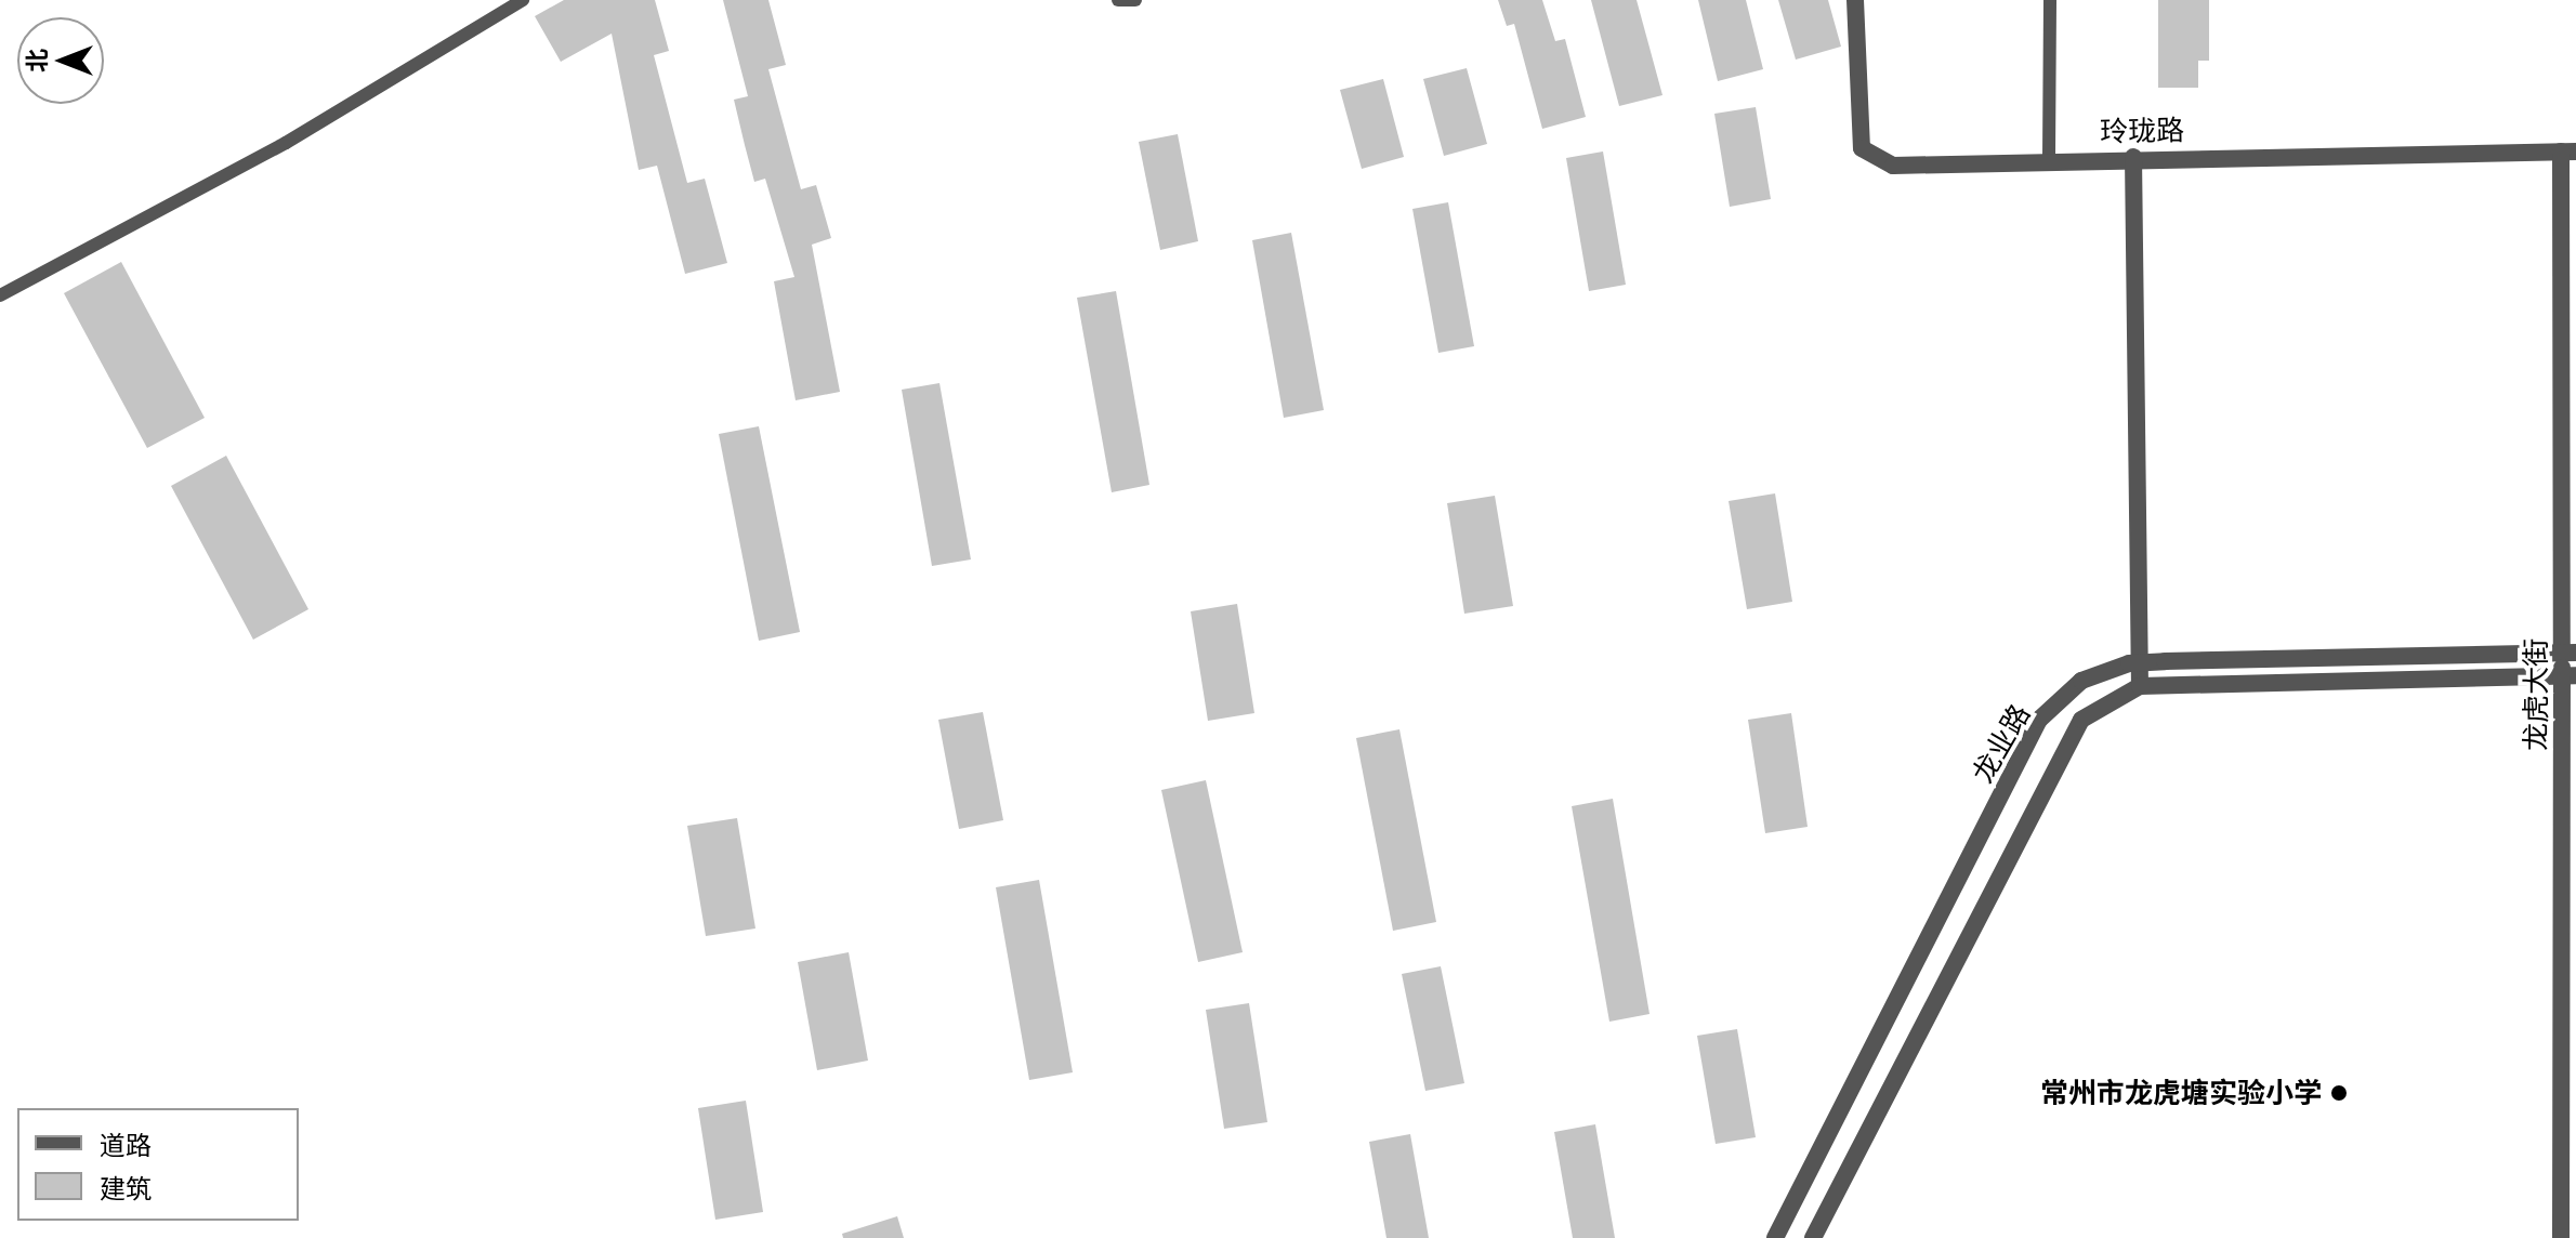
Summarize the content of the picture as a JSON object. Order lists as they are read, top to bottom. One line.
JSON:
{"streets":{"street":["玲珑路","龙虎大街","龙业路"]},"crossings":[["玲珑路","龙虎大街"],["龙虎大街","龙业路"]],"places":["常州市龙虎塘实验小学"],"legend":["道路","建筑"],"north":"left"}
